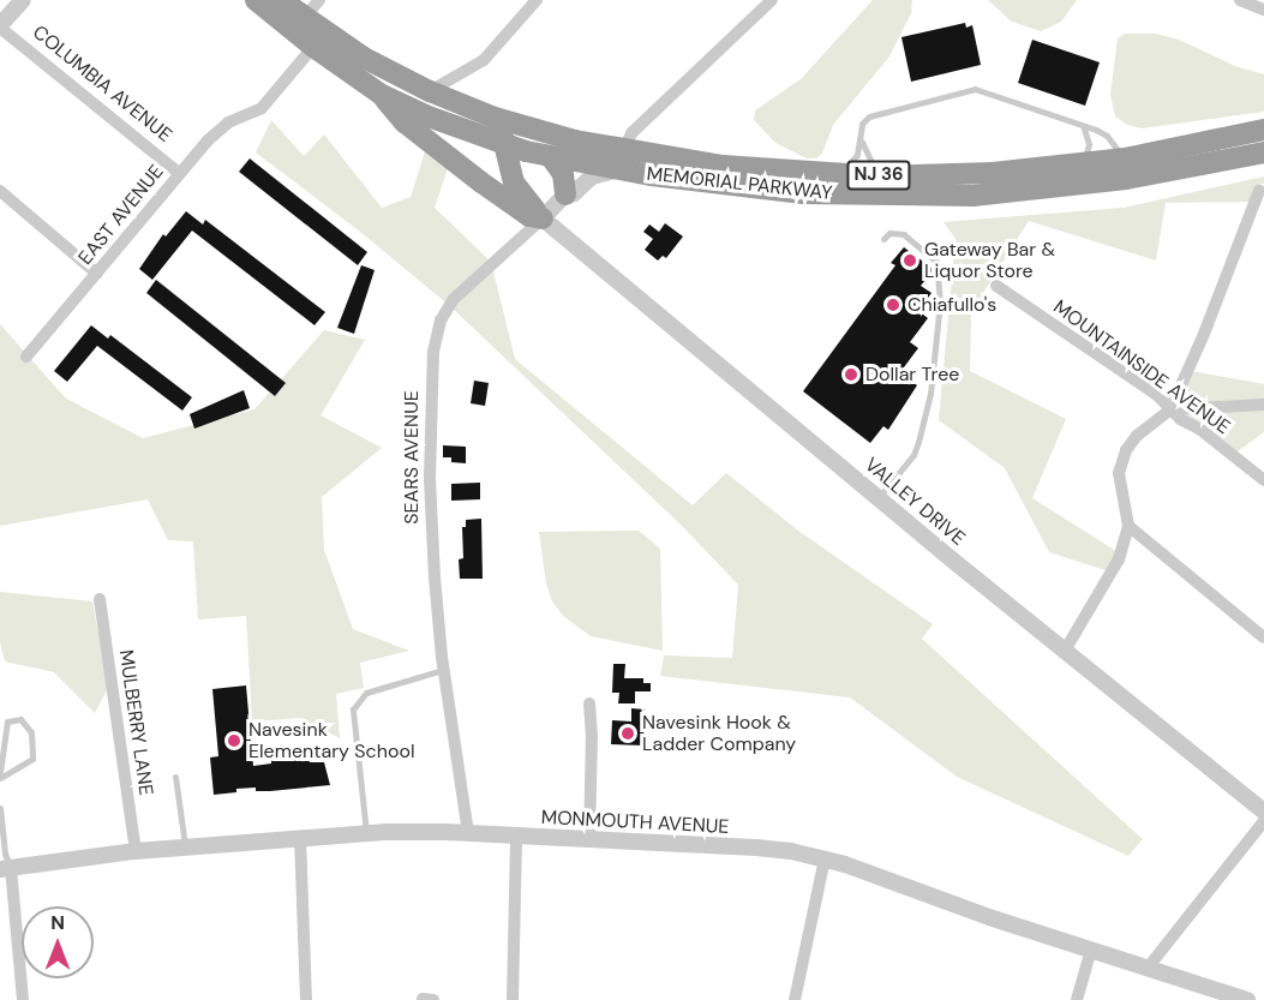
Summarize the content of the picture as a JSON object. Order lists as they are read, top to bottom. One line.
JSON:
{"streets":{"highway":["NJ 36","MEMORIAL PARKWAY"],"street":["COLUMBIA AVENUE","EAST AVENUE","MOUNTAINSIDE AVENUE","SEARS AVENUE","VALLEY DRIVE","MULBERRY LANE","MONMOUTH AVENUE"]},"crossings":[["COLUMBIA AVENUE","EAST AVENUE"],["MEMORIAL PARKWAY","EAST AVENUE"],["MEMORIAL PARKWAY","SEARS AVENUE"],["SEARS AVENUE","VALLEY DRIVE"],["SEARS AVENUE","MONMOUTH AVENUE"],["MULBERRY LANE","MONMOUTH AVENUE"]],"places":["Gateway Bar & Liquor Store","Chiafullo's","Dollar Tree","Navesink Hook & Ladder Company","Navesink Elementary School"],"north":"top"}
